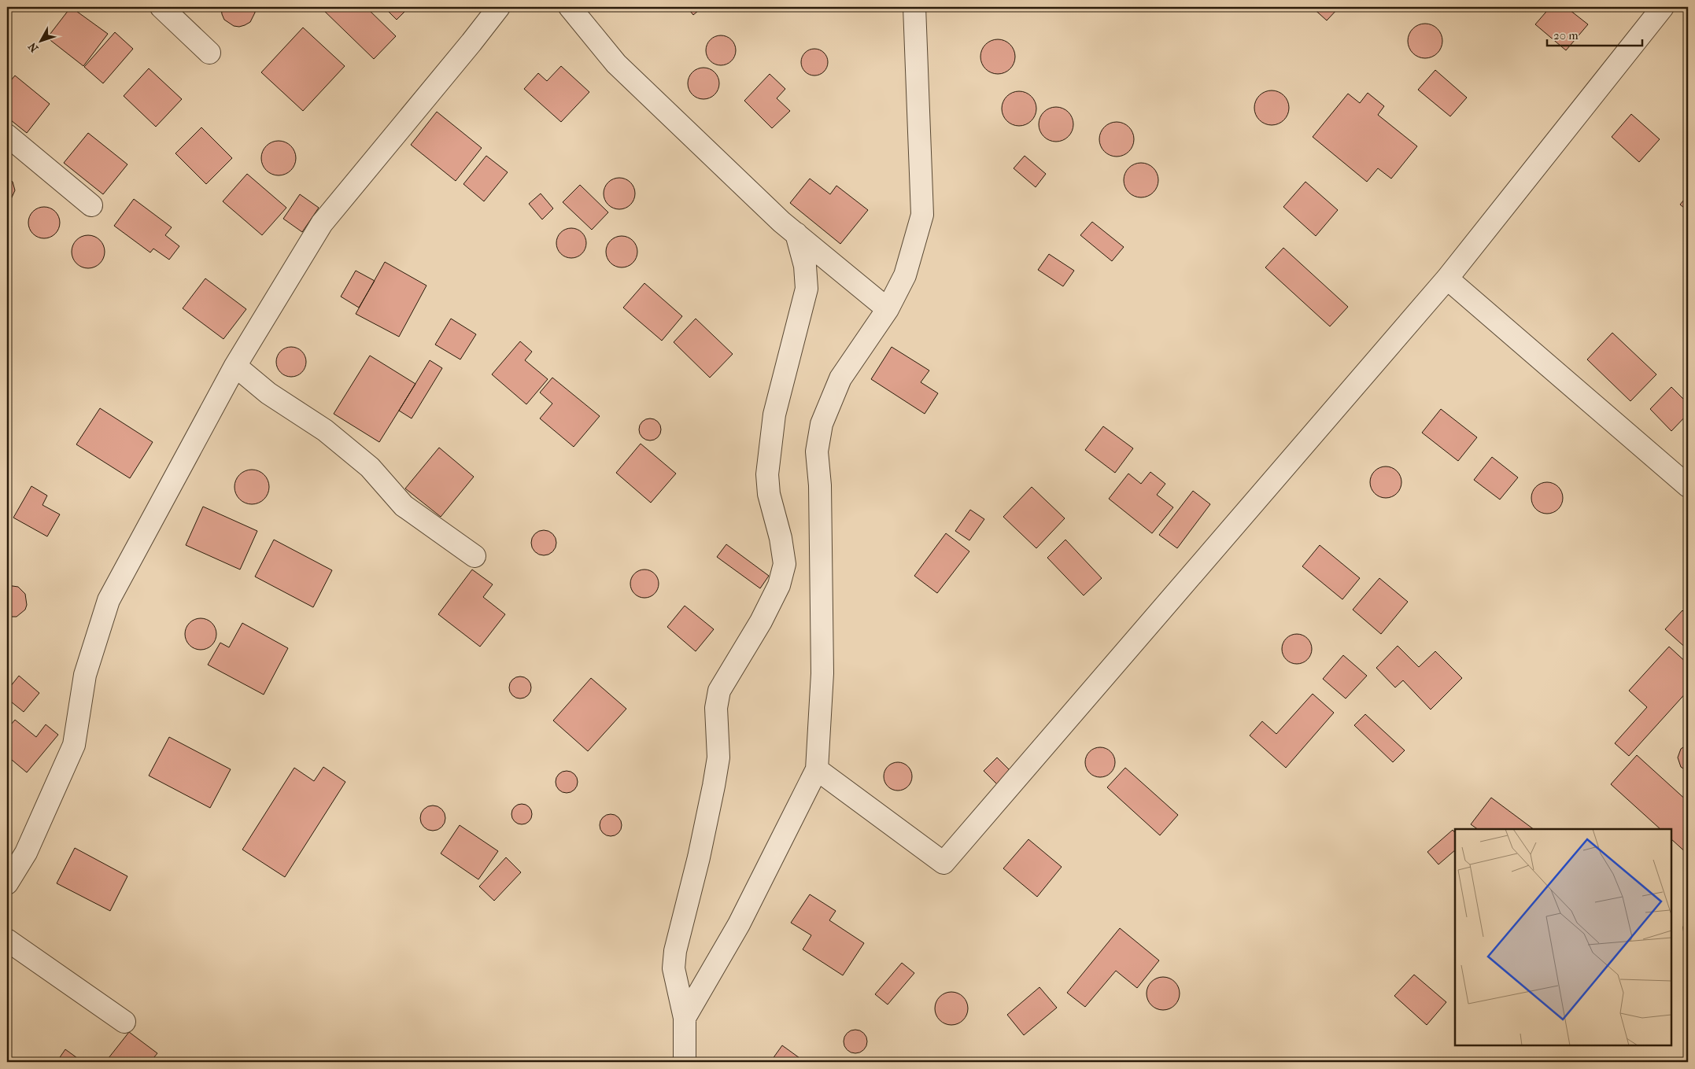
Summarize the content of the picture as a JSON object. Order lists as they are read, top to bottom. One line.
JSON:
{"scale_bar":"20 m","north":"bottom left"}
